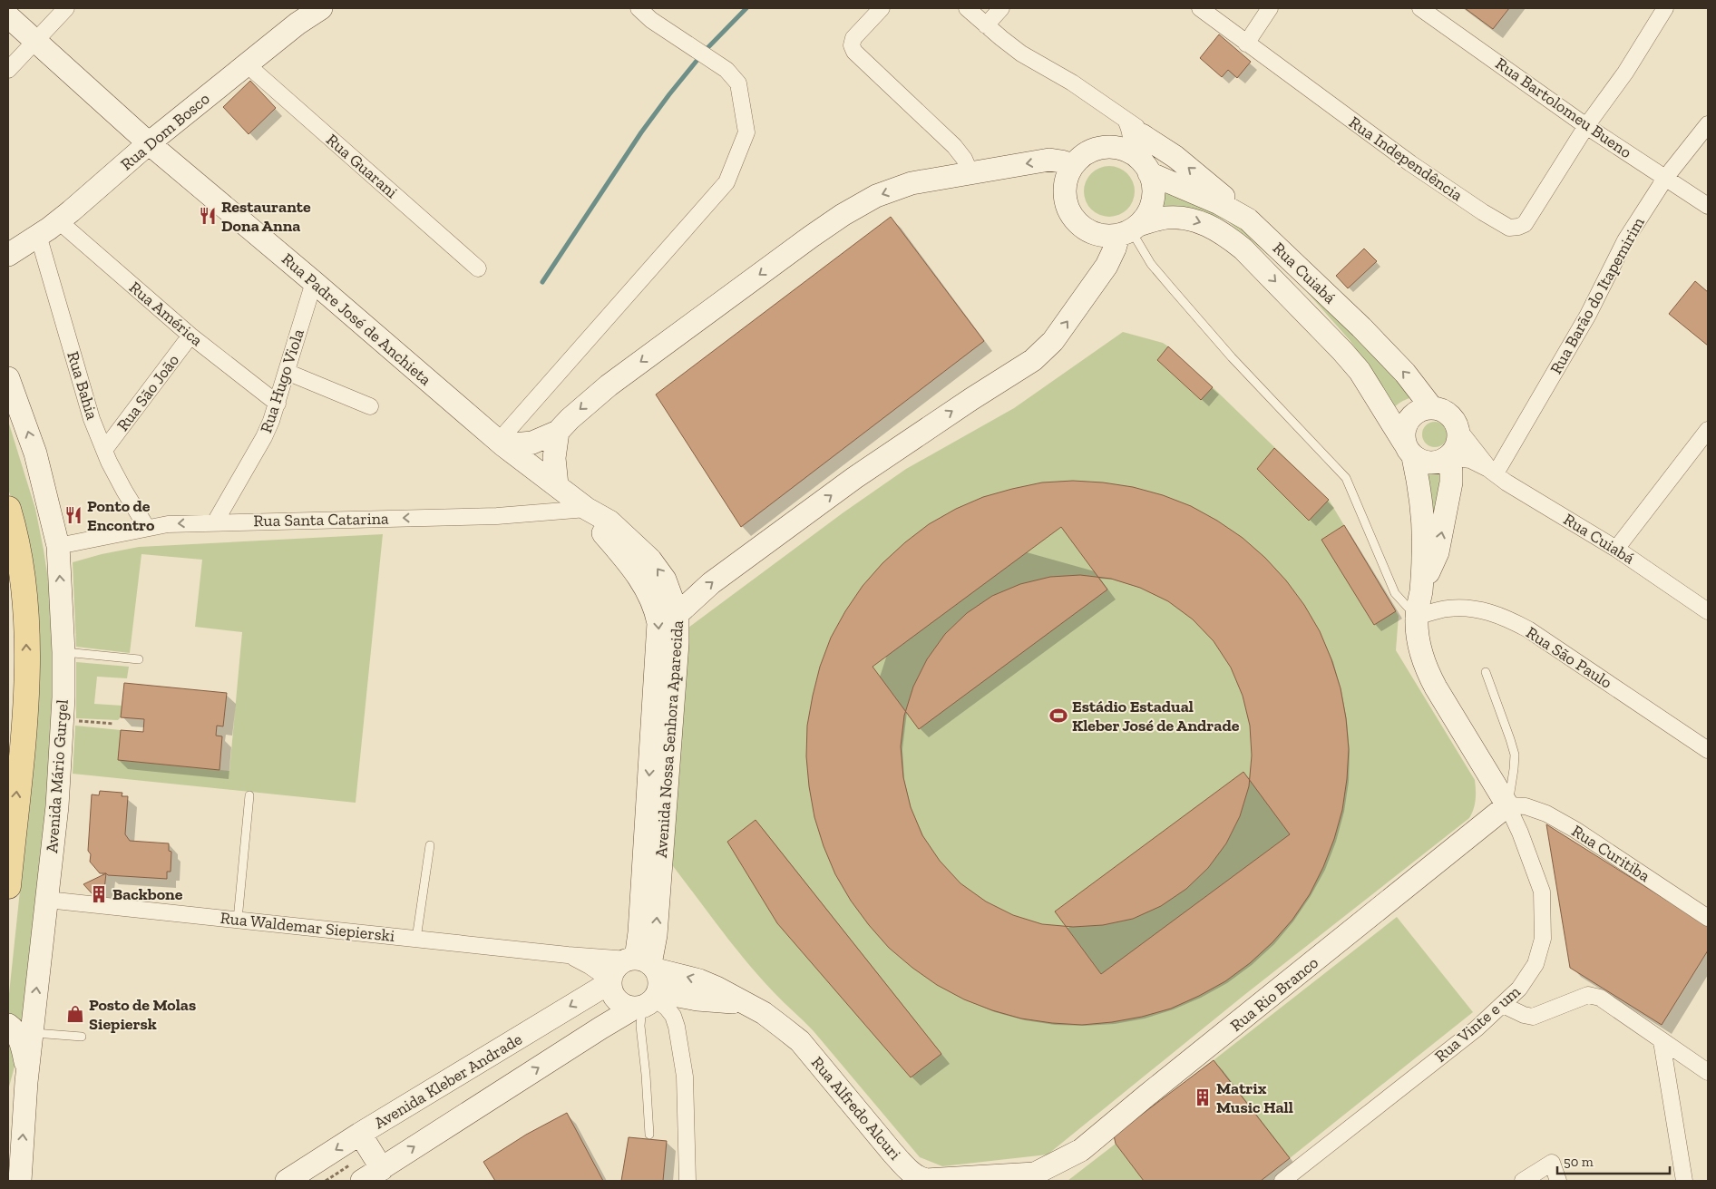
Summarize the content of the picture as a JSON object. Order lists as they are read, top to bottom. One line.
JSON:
{"streets":{"street":["Rua Bartolomeu Bueno","Rua Dom Bosco","Rua Independência","Rua Guarani","Rua Cuiabá","Rua Barão do Itapemirim","Rua América","Rua Padre José de Anchieta","Rua Hugo Viola","Rua Bahia","Rua São João","Rua Santa Catarina","Rua São Paulo","Avenida Nossa Senhora Aparecida","Avenida Mário Gurgel","Rua Curitiba","Rua Waldemar Siepierski","Rua Rio Branco","Rua Vinte e um","Avenida Kleber Andrade","Rua Alfredo Alcuri"]},"crossings":[["Rua Bartolomeu Bueno","Rua Independência"],["Rua Bartolomeu Bueno","Rua Barão do Itapemirim"],["Rua Dom Bosco","Rua Guarani"],["Rua Dom Bosco","Rua América"],["Rua Dom Bosco","Rua Padre José de Anchieta"],["Rua Dom Bosco","Rua Bahia"],["Rua Cuiabá","Rua Barão do Itapemirim"],["Rua América","Rua Hugo Viola"],["Rua América","Rua São João"],["Rua Padre José de Anchieta","Rua Hugo Viola"],["Rua Padre José de Anchieta","Rua Santa Catarina"],["Rua Padre José de Anchieta","Avenida Nossa Senhora Aparecida"],["Rua Hugo Viola","Rua Santa Catarina"],["Rua Bahia","Rua São João"],["Rua Bahia","Rua Santa Catarina"],["Rua Santa Catarina","Avenida Nossa Senhora Aparecida"],["Rua Santa Catarina","Avenida Mário Gurgel"],["Avenida Nossa Senhora Aparecida","Rua Waldemar Siepierski"],["Avenida Nossa Senhora Aparecida","Avenida Kleber Andrade"],["Avenida Nossa Senhora Aparecida","Rua Alfredo Alcuri"],["Avenida Mário Gurgel","Rua Waldemar Siepierski"],["Rua Curitiba","Rua Rio Branco"],["Rua Curitiba","Rua Vinte e um"],["Rua Waldemar Siepierski","Avenida Kleber Andrade"],["Rua Waldemar Siepierski","Rua Alfredo Alcuri"],["Rua Rio Branco","Rua Vinte e um"],["Rua Rio Branco","Rua Alfredo Alcuri"],["Avenida Kleber Andrade","Rua Alfredo Alcuri"]],"one_way":["Avenida Mário Gurgel"],"places":{"restaurant":["Restaurante Dona Anna","Ponto de Encontro"],"sports":["Estádio Estadual Kleber José de Andrade"],"building":["Backbone","Matrix Music Hall"],"shop":["Posto de Molas Siepiersk"]},"scale_bar":"50 m"}
